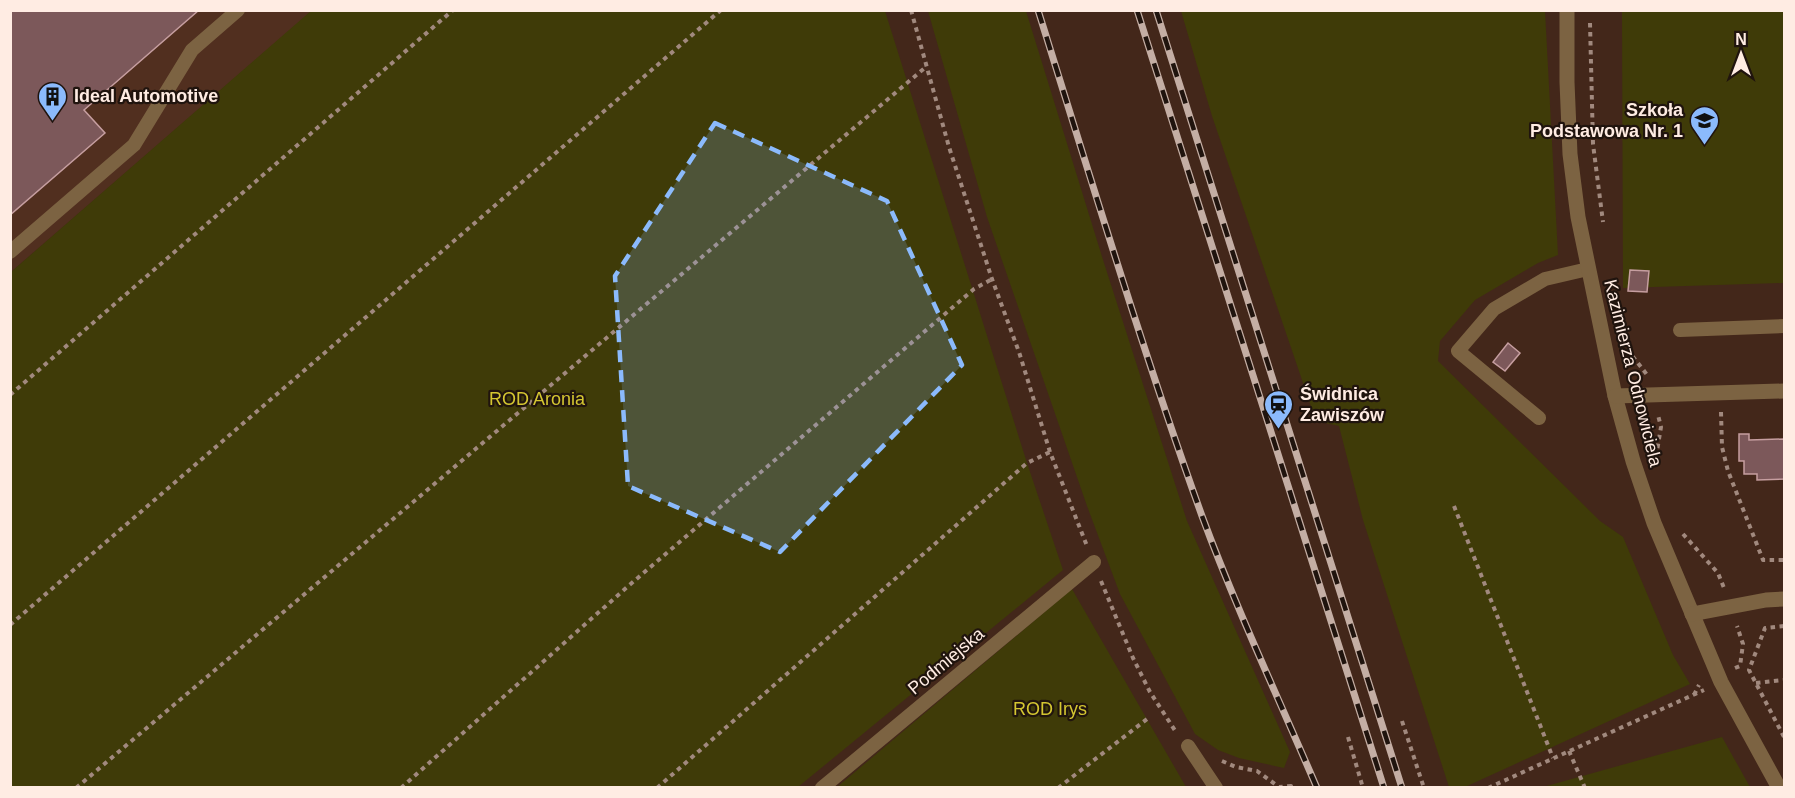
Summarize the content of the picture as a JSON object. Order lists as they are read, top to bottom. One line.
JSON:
{"streets":{"street":["Kazimierza Odnowiciela"],"lane":["Podmiejska"]},"parks":["ROD Aronia","ROD Irys"],"places":{"building":["Ideal Automotive"],"school or university":["Szkoła Podstawowa Nr. 1"],"station":["Świdnica Zawiszów"]},"north":"top"}
